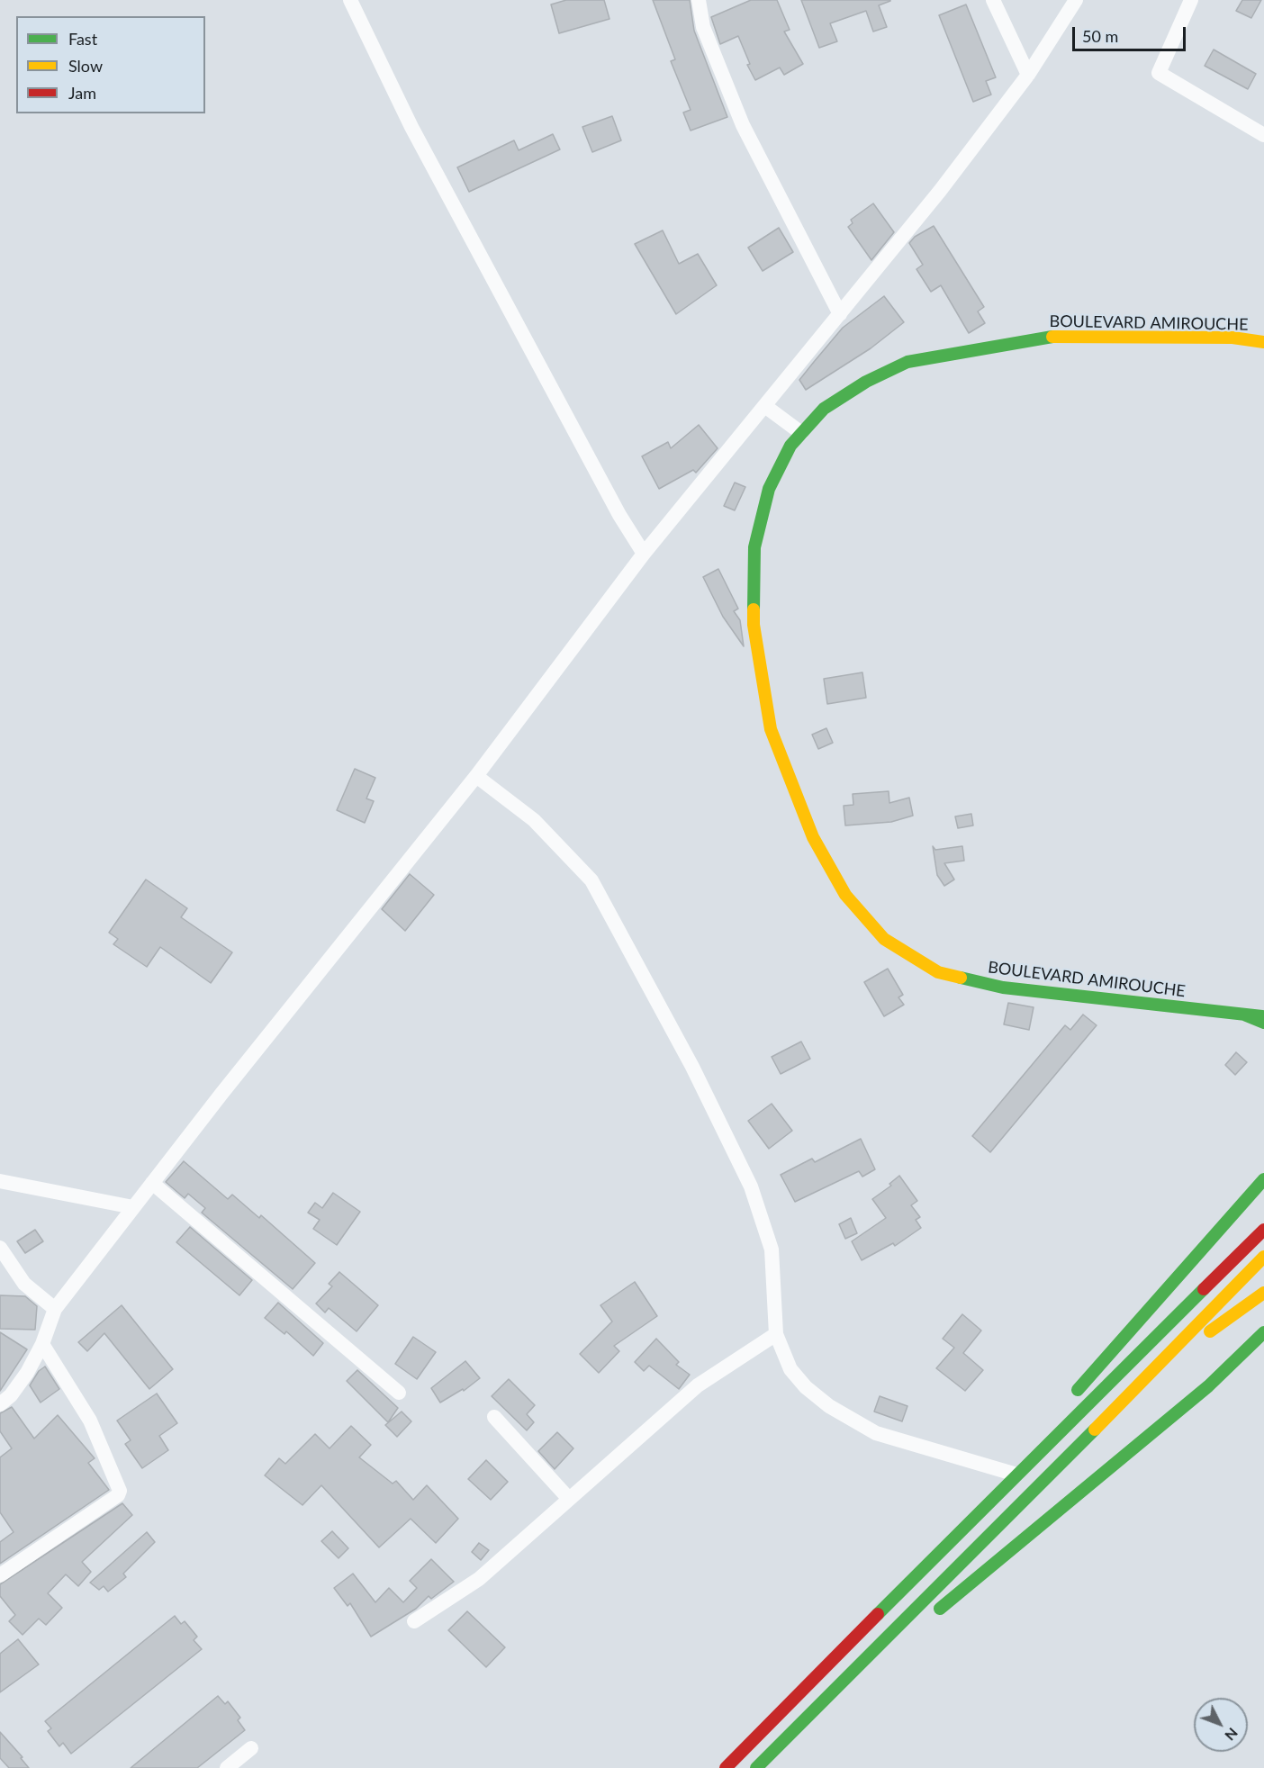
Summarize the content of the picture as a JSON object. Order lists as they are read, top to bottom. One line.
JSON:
{"streets":{"main road":["BOULEVARD AMIROUCHE"]},"legend":["Fast","Slow","Jam"],"scale_bar":"50 m","north":"bottom right"}
